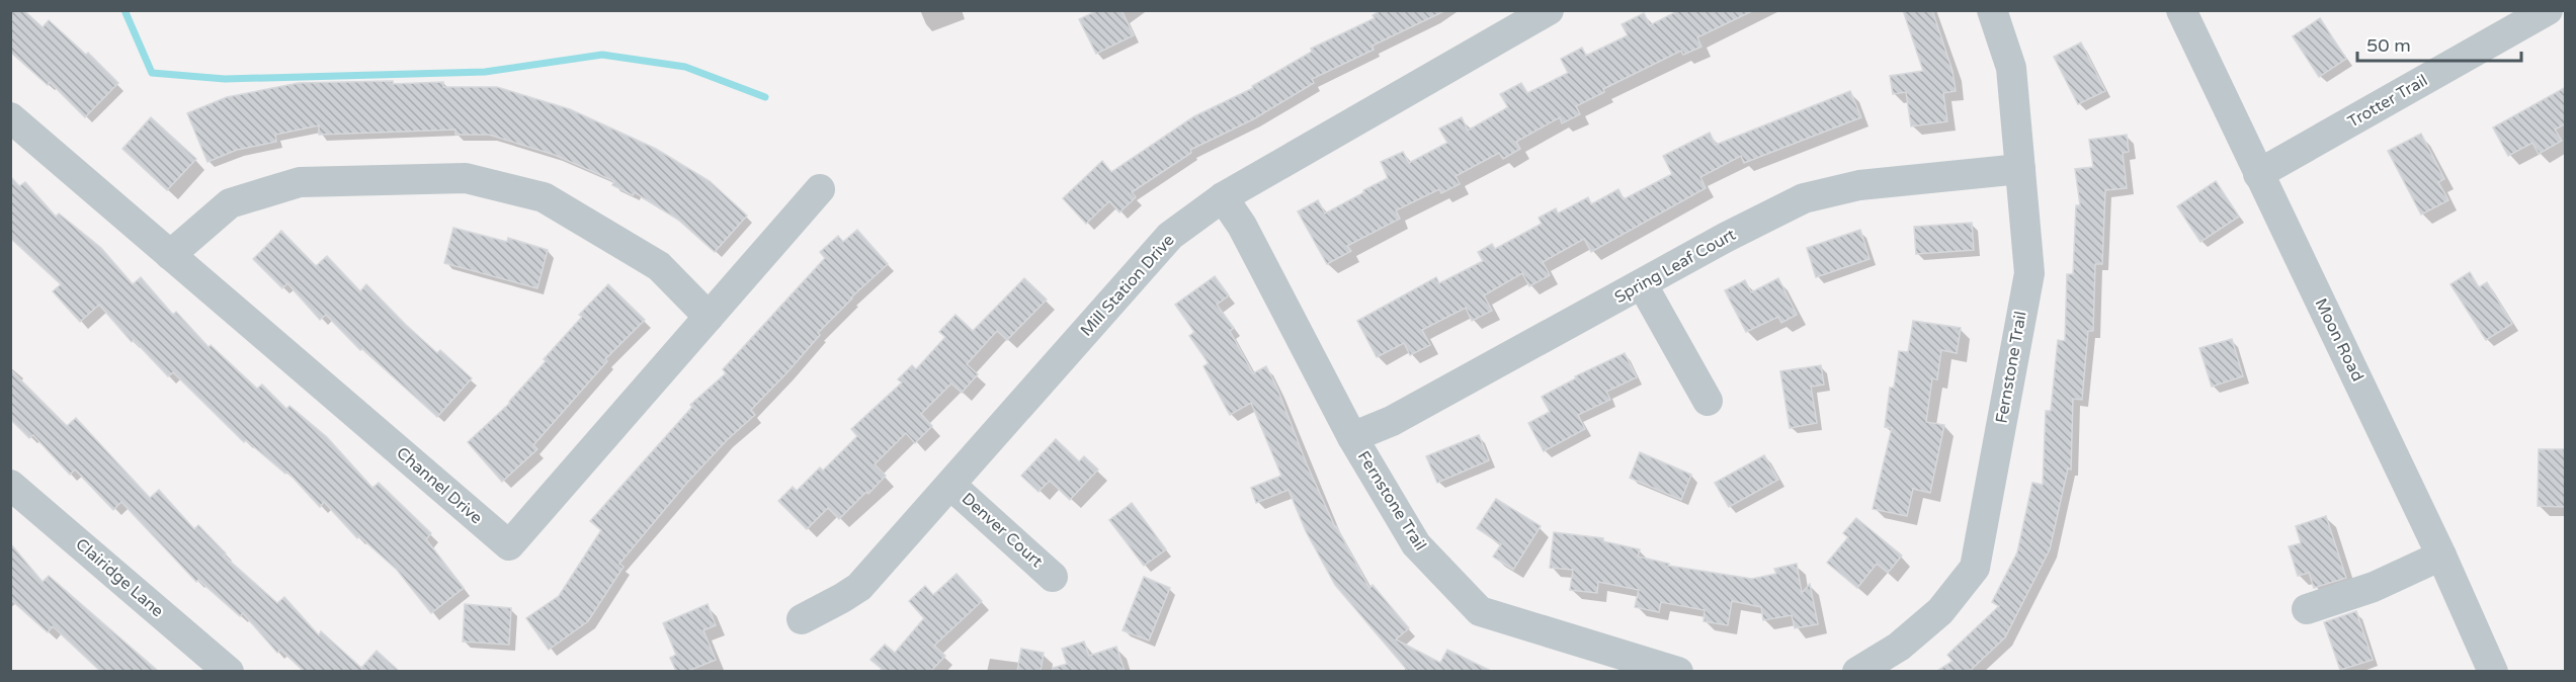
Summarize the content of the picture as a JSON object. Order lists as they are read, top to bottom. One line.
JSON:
{"streets":{"street":["Trotter Trail","Spring Leaf Court","Mill Station Drive","Moon Road","Fernstone Trail","Channel Drive","Denver Court","Clairidge Lane"]},"crossings":[["Trotter Trail","Moon Road"],["Spring Leaf Court","Fernstone Trail"],["Mill Station Drive","Fernstone Trail"],["Mill Station Drive","Denver Court"]],"scale_bar":"50 m"}
